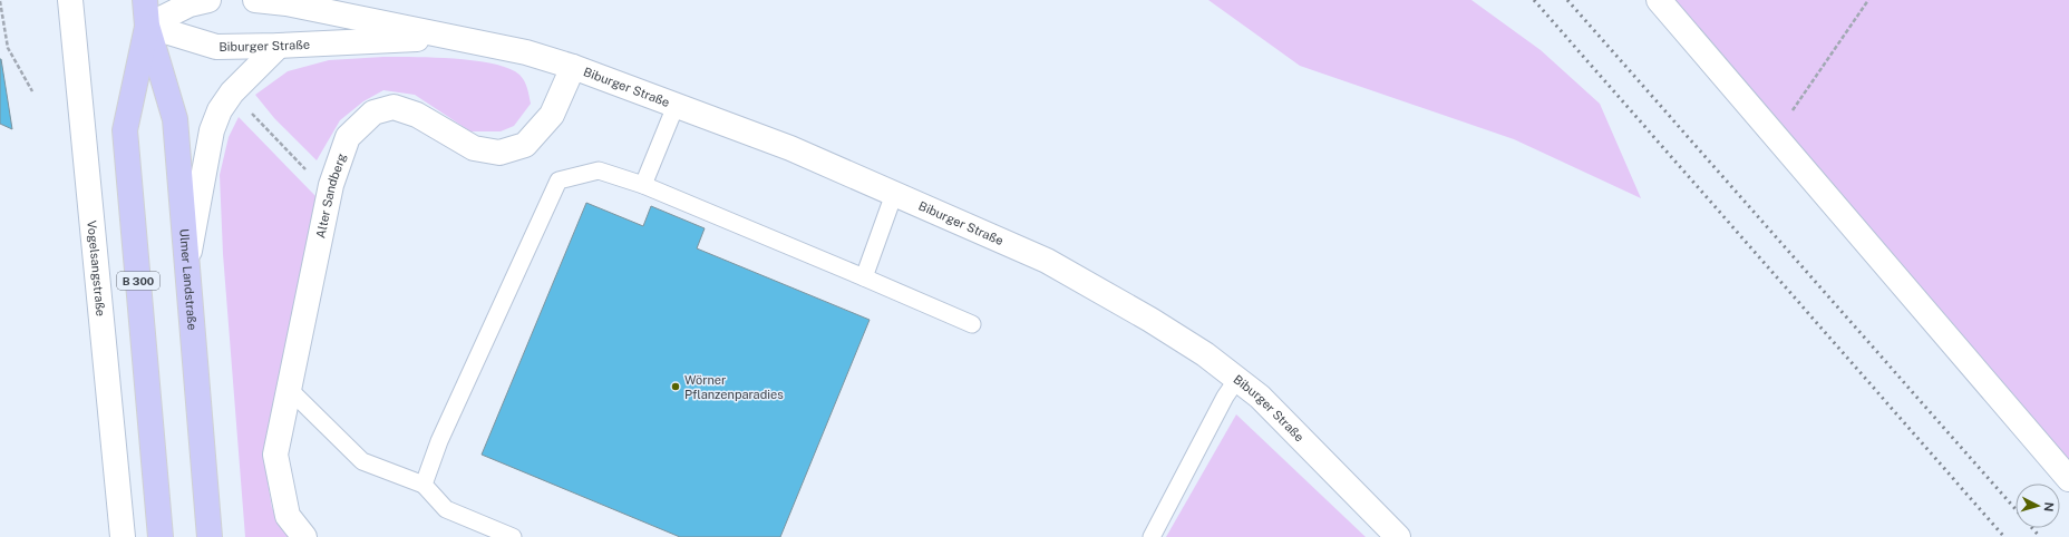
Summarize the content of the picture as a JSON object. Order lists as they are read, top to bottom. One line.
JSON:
{"streets":{"main road":["Ulmer Landstraße","B 300"],"street":["Biburger Straße","Alter Sandberg","Vogelsangstraße"]},"crossings":[["Biburger Straße","Alter Sandberg"],["Biburger Straße","Ulmer Landstraße"]],"places":["Wörner Pflanzenparadies"],"north":"right"}
